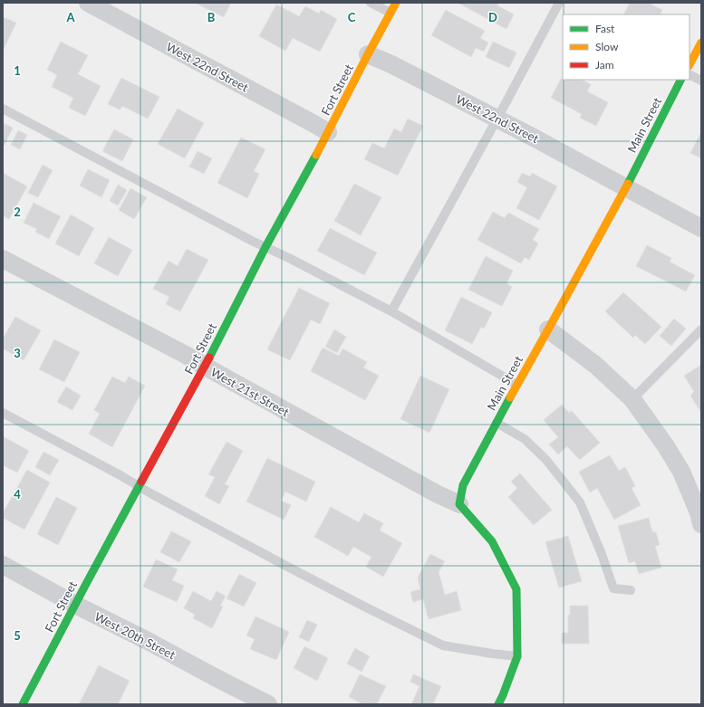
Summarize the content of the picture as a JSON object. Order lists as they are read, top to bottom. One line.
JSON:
{"streets":{"street":["West 22nd Street","Fort Street","Main Street","West 21st Street","West 20th Street"]},"crossings":[["West 22nd Street","Fort Street"],["West 22nd Street","Main Street"],["Fort Street","West 21st Street"],["Fort Street","West 20th Street"],["Main Street","West 21st Street"]],"legend":["Fast","Slow","Jam"],"grid":{"columns":["A","B","C","D"],"rows":["1","2","3","4","5"]}}
